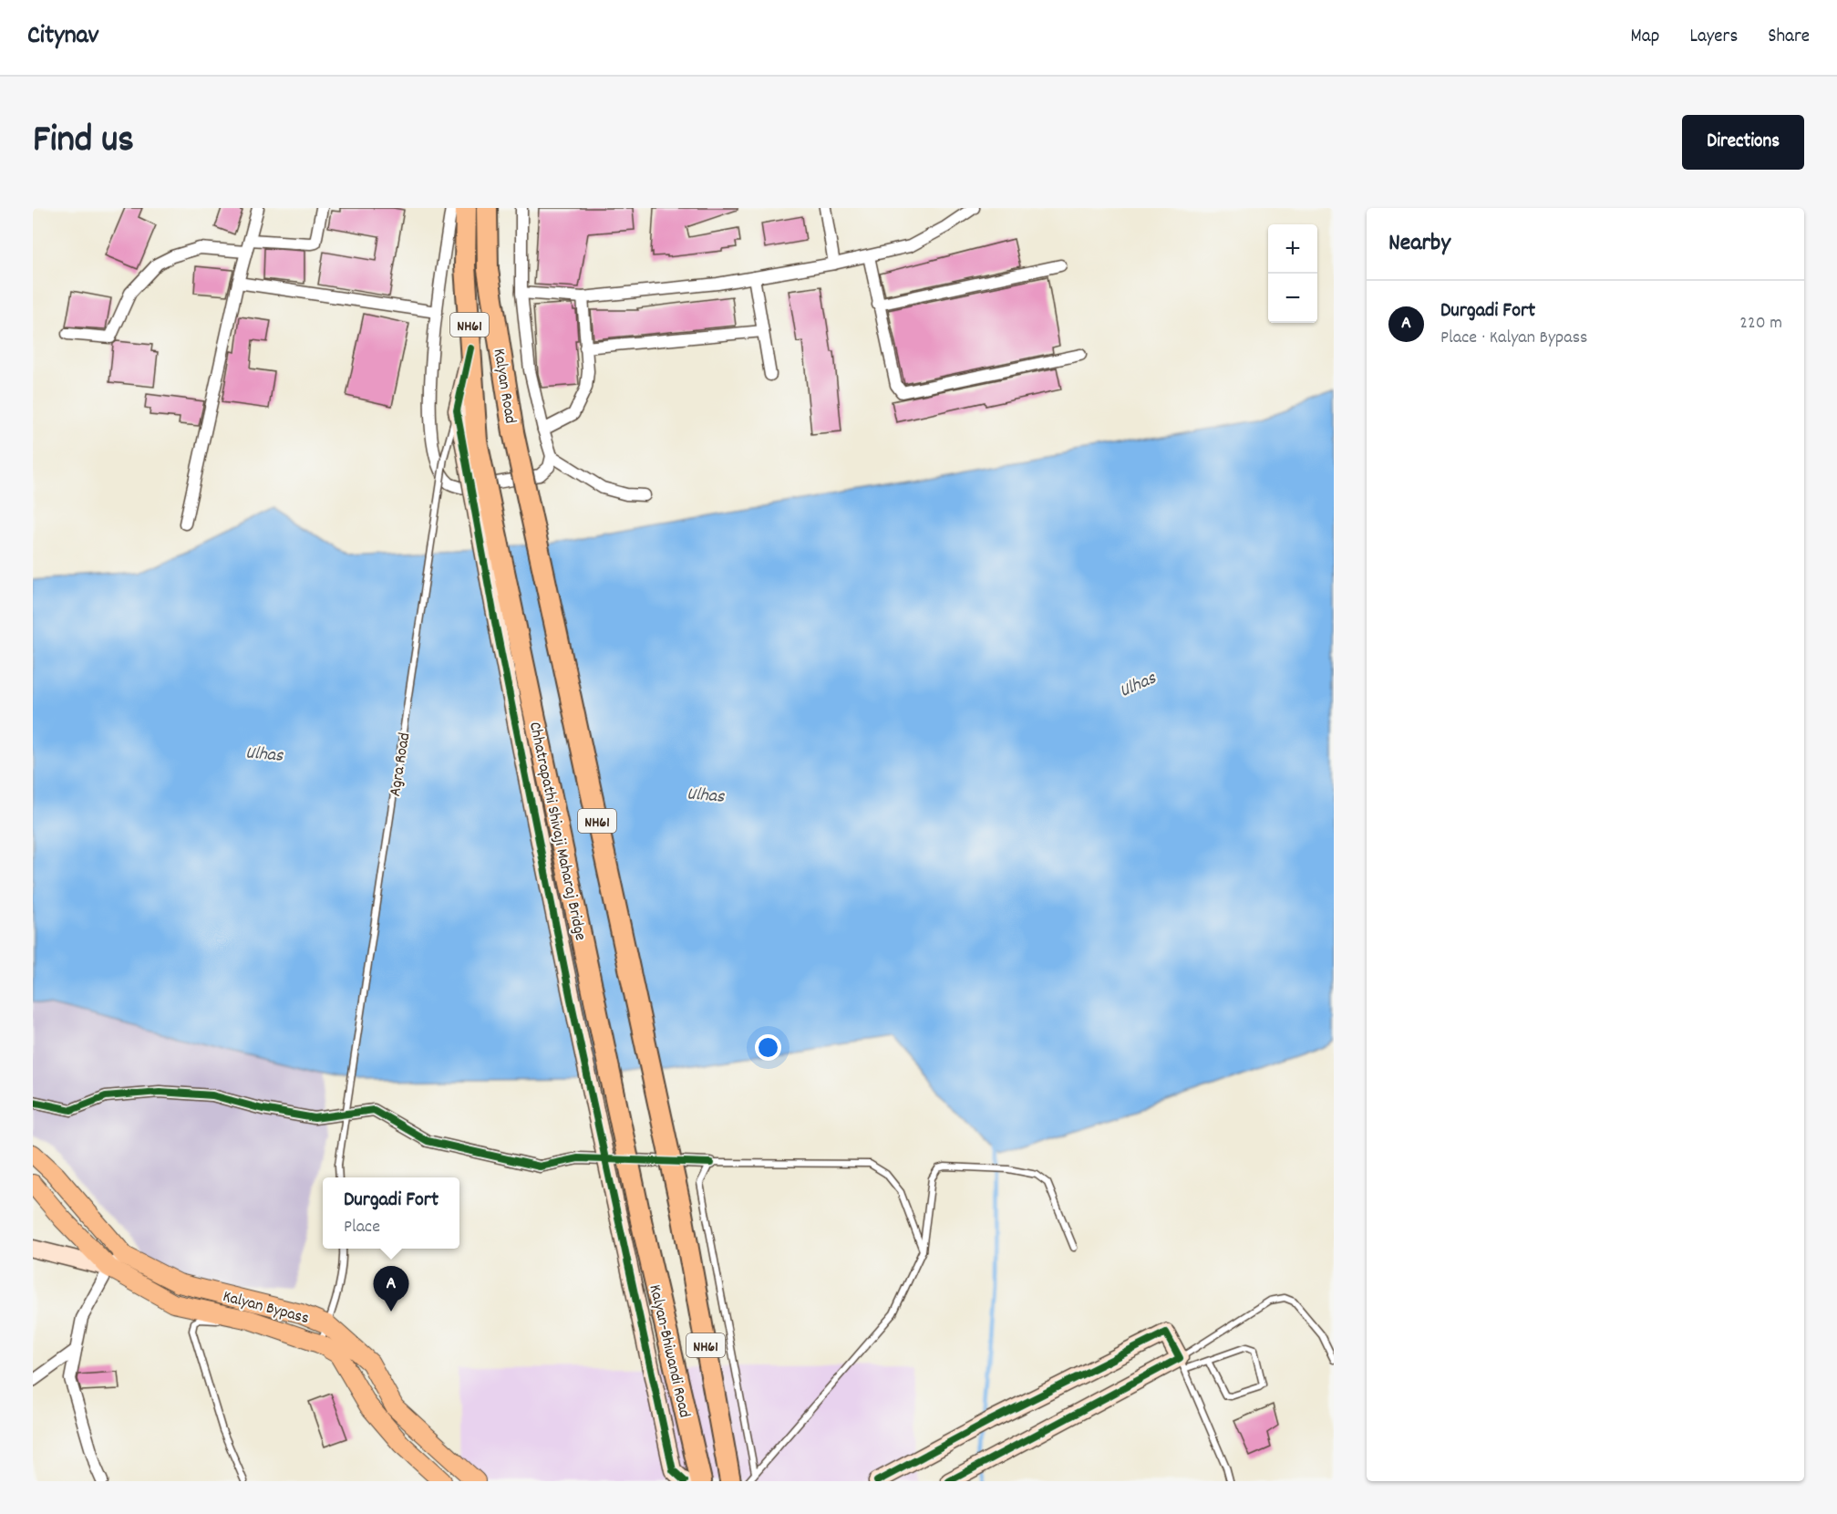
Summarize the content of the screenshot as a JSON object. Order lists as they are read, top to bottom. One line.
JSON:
{"streets":{"highway":["NH61","Kalyan Road","Chhatrapathi Shivaji Maharaj Bridge","Kalyan-Bhiwandi Road"],"main road":["Kalyan Bypass"],"street":["Agra Road"]},"crossings":[["NH61","Agra Road"],["NH61","Chhatrapathi Shivaji Maharaj Bridge"],["Chhatrapathi Shivaji Maharaj Bridge","Kalyan-Bhiwandi Road"]],"water":["Ulhas"],"page":{"header":"Citynav","nav":["Map","Layers","Share"],"title":"Find us","buttons":"Directions","heading":"Nearby","map_buttons":["+","−"],"list":[{"mark":"A","name":"Durgadi Fort","note":"Place · Kalyan Bypass","value":"220 m"}],"popup":["Durgadi Fort","Place"],"pins":"A"}}
